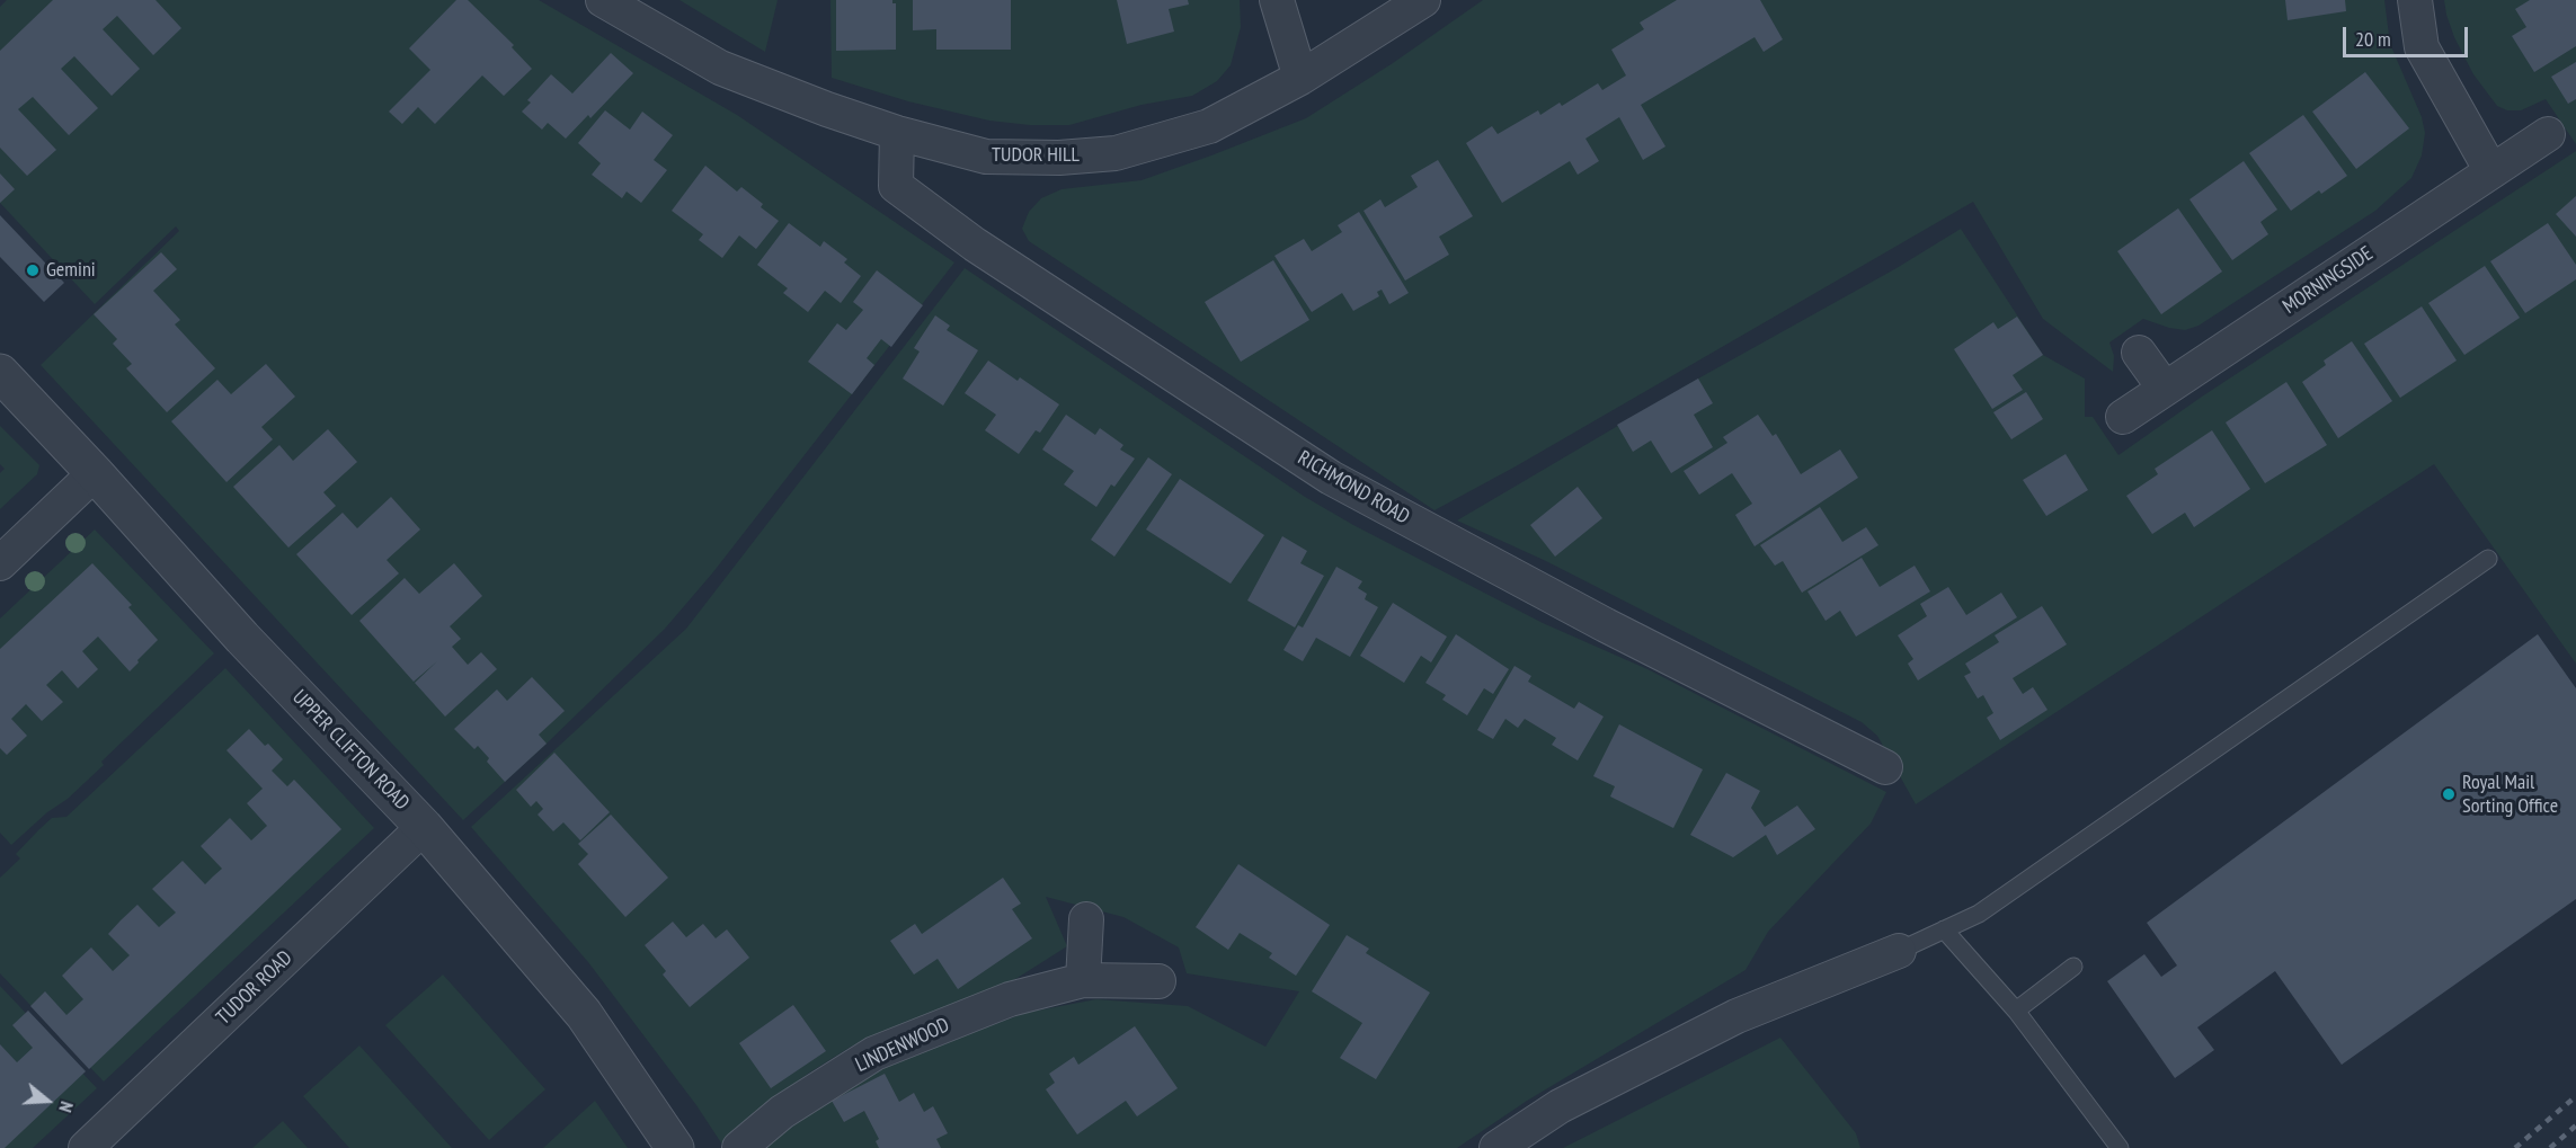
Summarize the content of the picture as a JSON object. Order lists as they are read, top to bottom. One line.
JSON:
{"streets":{"street":["TUDOR HILL","MORNINGSIDE","RICHMOND ROAD","UPPER CLIFTON ROAD","TUDOR ROAD","LINDENWOOD"]},"crossings":[["TUDOR HILL","RICHMOND ROAD"],["UPPER CLIFTON ROAD","TUDOR ROAD"]],"places":["Gemini","Royal Mail Sorting Office"],"scale_bar":"20 m","north":"right"}
